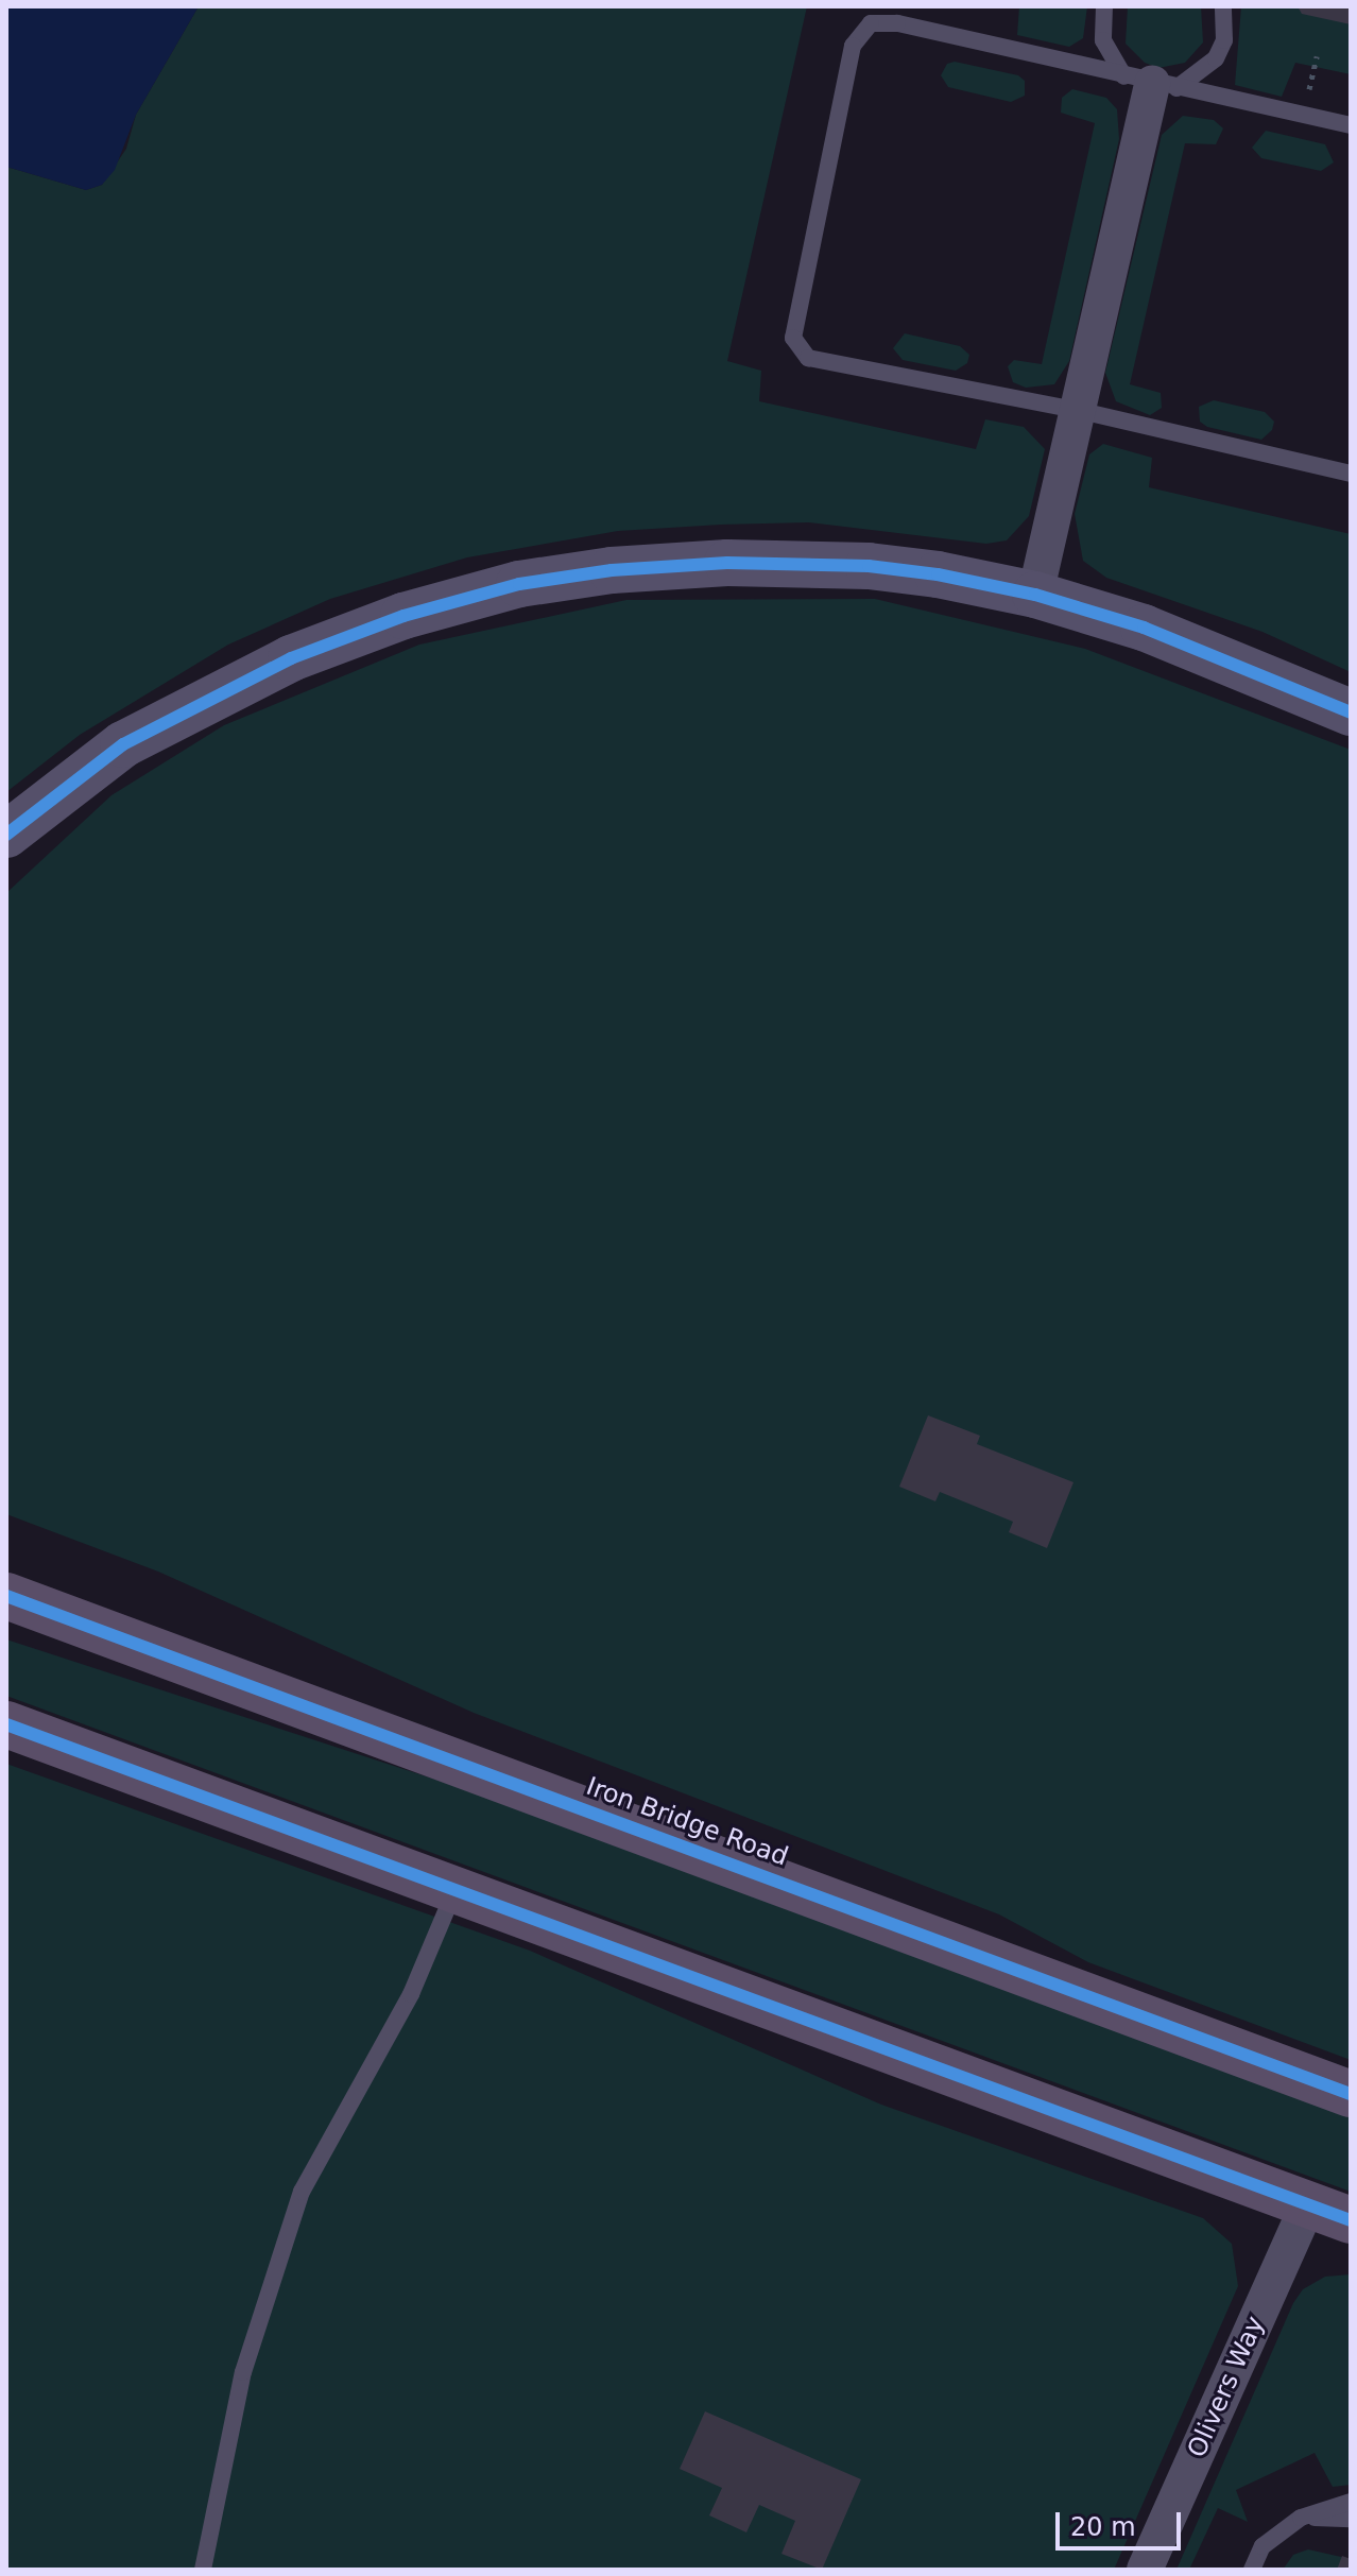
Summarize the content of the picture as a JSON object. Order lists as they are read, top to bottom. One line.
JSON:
{"streets":{"main road":["Iron Bridge Road"],"street":["Olivers Way"]},"scale_bar":"20 m"}
